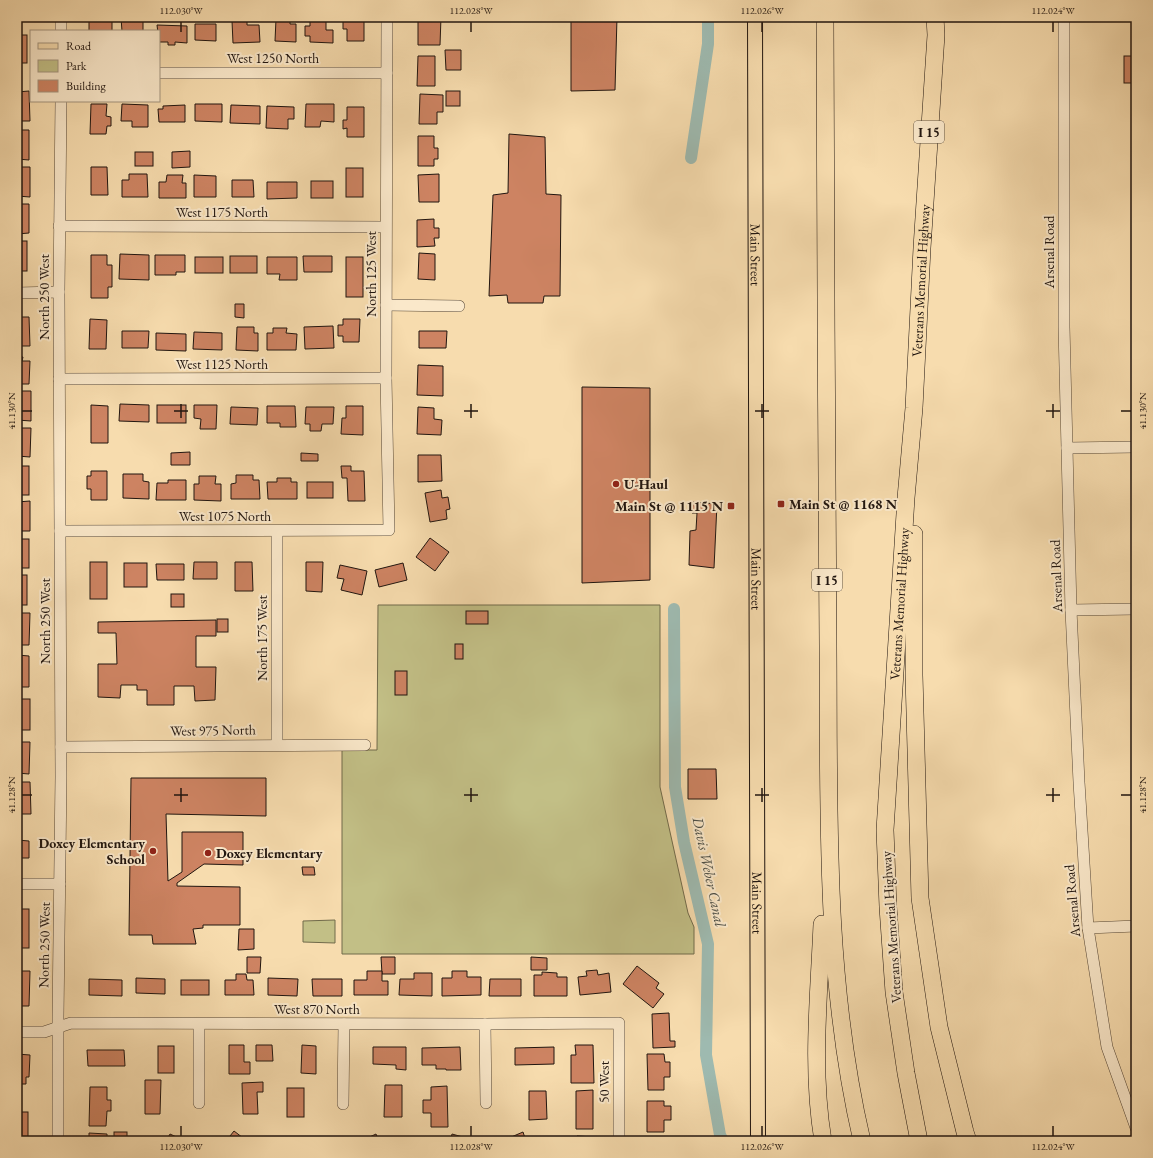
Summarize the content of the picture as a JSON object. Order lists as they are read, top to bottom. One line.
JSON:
{"streets":{"highway":["I 15","Veterans Memorial Highway"],"main road":["Main Street"],"street":["West 1250 North","West 1175 North","Arsenal Road","North 125 West","North 250 West","West 1125 North","West 1075 North","North 175 West","West 975 North","West 870 North","50 West"]},"crossings":[["West 1250 North","North 125 West"],["West 1175 North","North 125 West"],["West 1175 North","North 250 West"],["North 125 West","West 1125 North"],["North 125 West","West 1075 North"],["North 250 West","West 1125 North"],["North 250 West","West 1075 North"],["North 250 West","West 975 North"],["North 250 West","West 870 North"],["West 1075 North","North 175 West"],["North 175 West","West 975 North"],["West 870 North","50 West"]],"water":["Davis Weber Canal"],"places":{"other":["U-Haul","Doxey Elementary School","Doxey Elementary"],"transit":["Main St @ 1168 N","Main St @ 1115 N"]},"legend":["Road","Park","Building"],"coordinates":["112.030°W","112.028°W","112.026°W","112.024°W","41.130°N","41.128°N"]}
